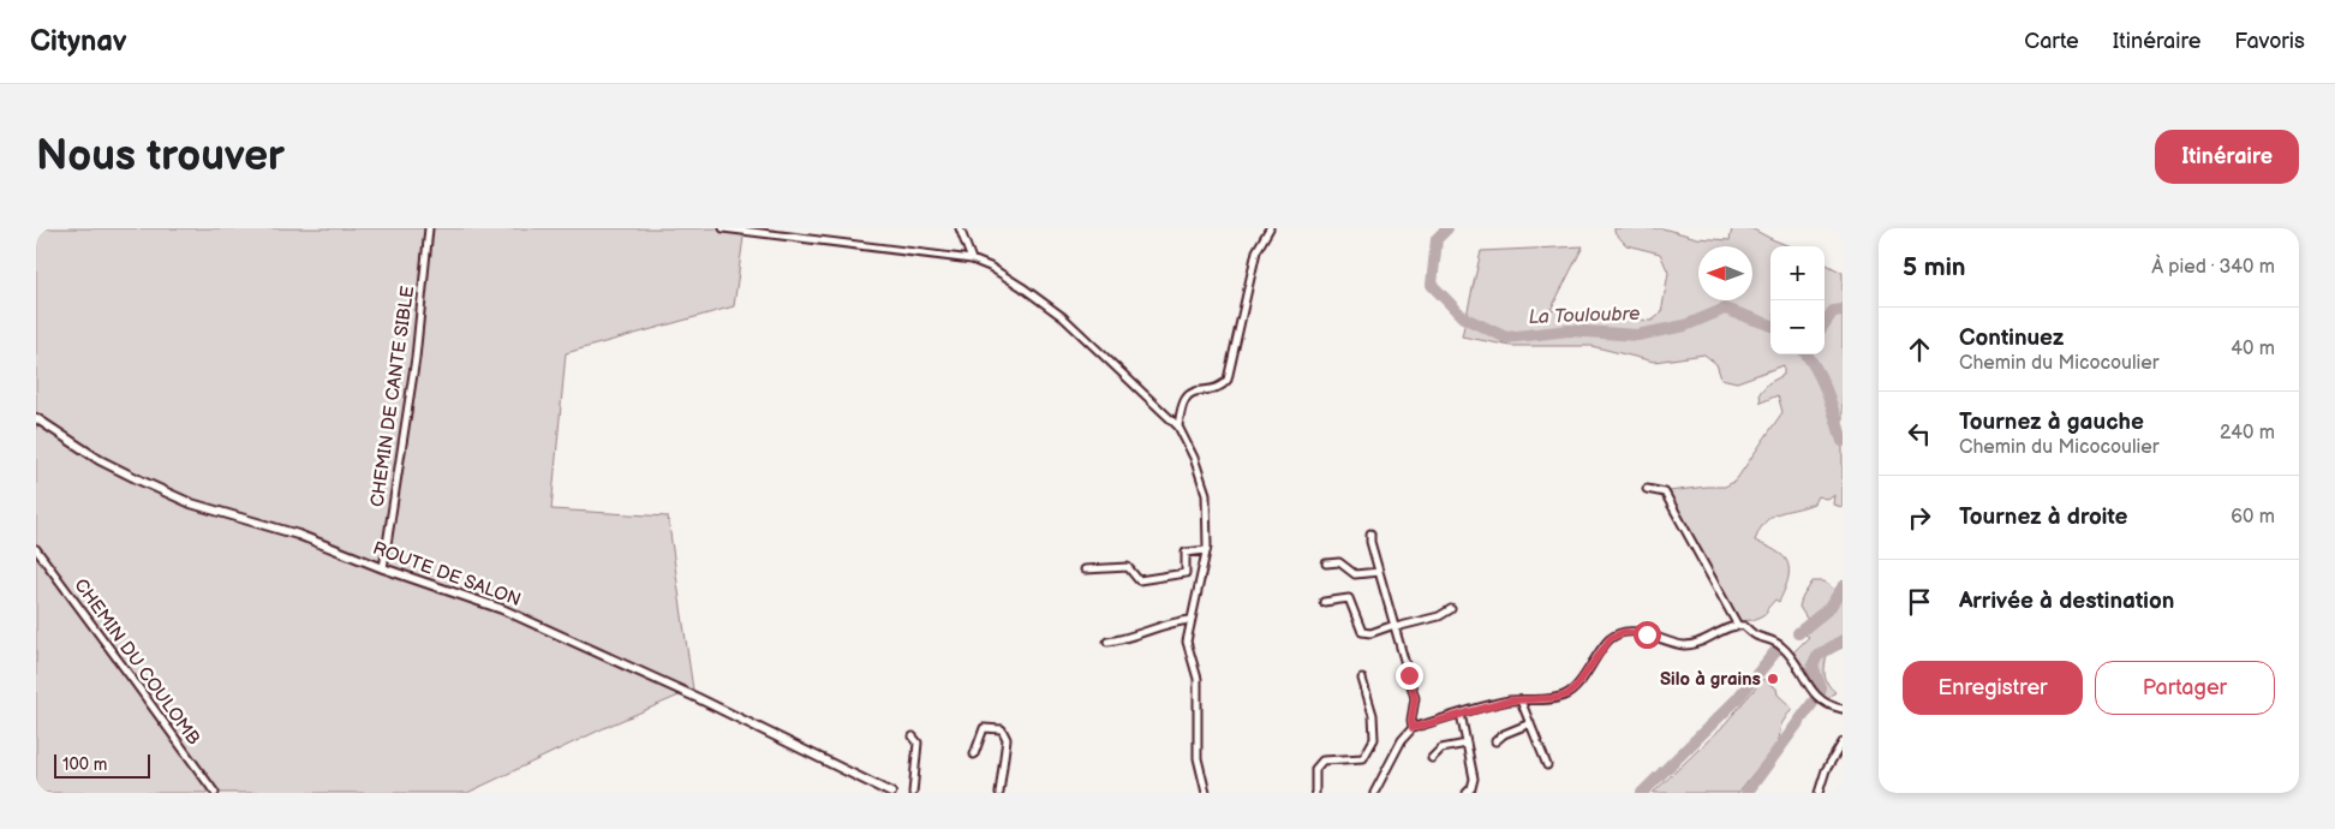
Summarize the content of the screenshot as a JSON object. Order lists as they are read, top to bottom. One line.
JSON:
{"streets":{"street":["CHEMIN DE CANTE SIBLE","ROUTE DE SALON","CHEMIN DU COULOMB"]},"crossings":[["CHEMIN DE CANTE SIBLE","ROUTE DE SALON"]],"water":["La Touloubre"],"places":["Silo à grains"],"scale_bar":"100 m","north":"left","page":{"header":"Citynav","nav":["Carte","Itinéraire","Favoris"],"buttons":["Itinéraire",["Enregistrer","Partager"]],"title":"Nous trouver","heading":["5 min","À pied · 340 m"],"map_buttons":["+","−"],"list":[["Continuez","Chemin du Micocoulier","40 m"],["Tournez à gauche","Chemin du Micocoulier","240 m"],["Tournez à droite","60 m"],"Arrivée à destination"],"scale":"100 m"}}
